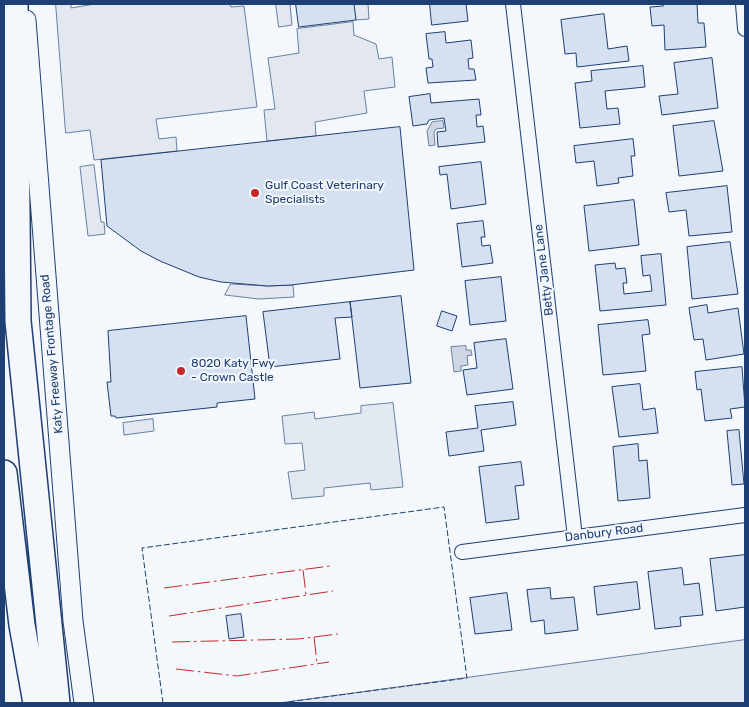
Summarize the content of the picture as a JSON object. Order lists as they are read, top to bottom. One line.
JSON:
{"streets":{"main road":["Katy Freeway Frontage Road"],"street":["Betty Jane Lane","Danbury Road"]},"crossings":[["Betty Jane Lane","Danbury Road"]],"places":["Gulf Coast Veterinary Specialists","8020 Katy Fwy - Crown Castle"]}
